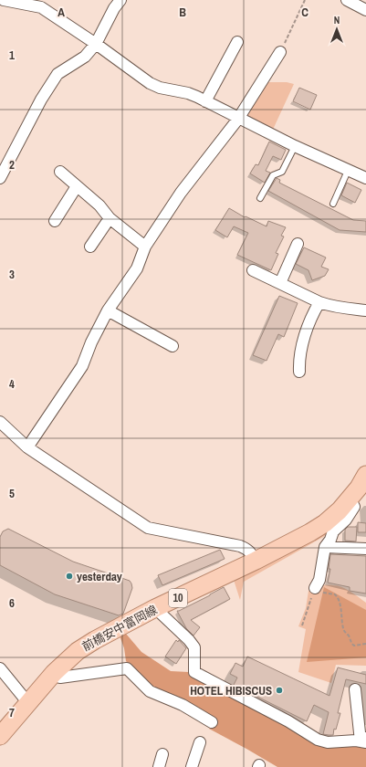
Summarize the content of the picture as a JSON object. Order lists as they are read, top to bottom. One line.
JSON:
{"streets":{"main road":["10","前橋安中富岡線"]},"places":["yesterday","HOTEL HIBISCUS"],"north":"top","grid":{"columns":["A","B","C"],"rows":["1","2","3","4","5","6","7"]}}
